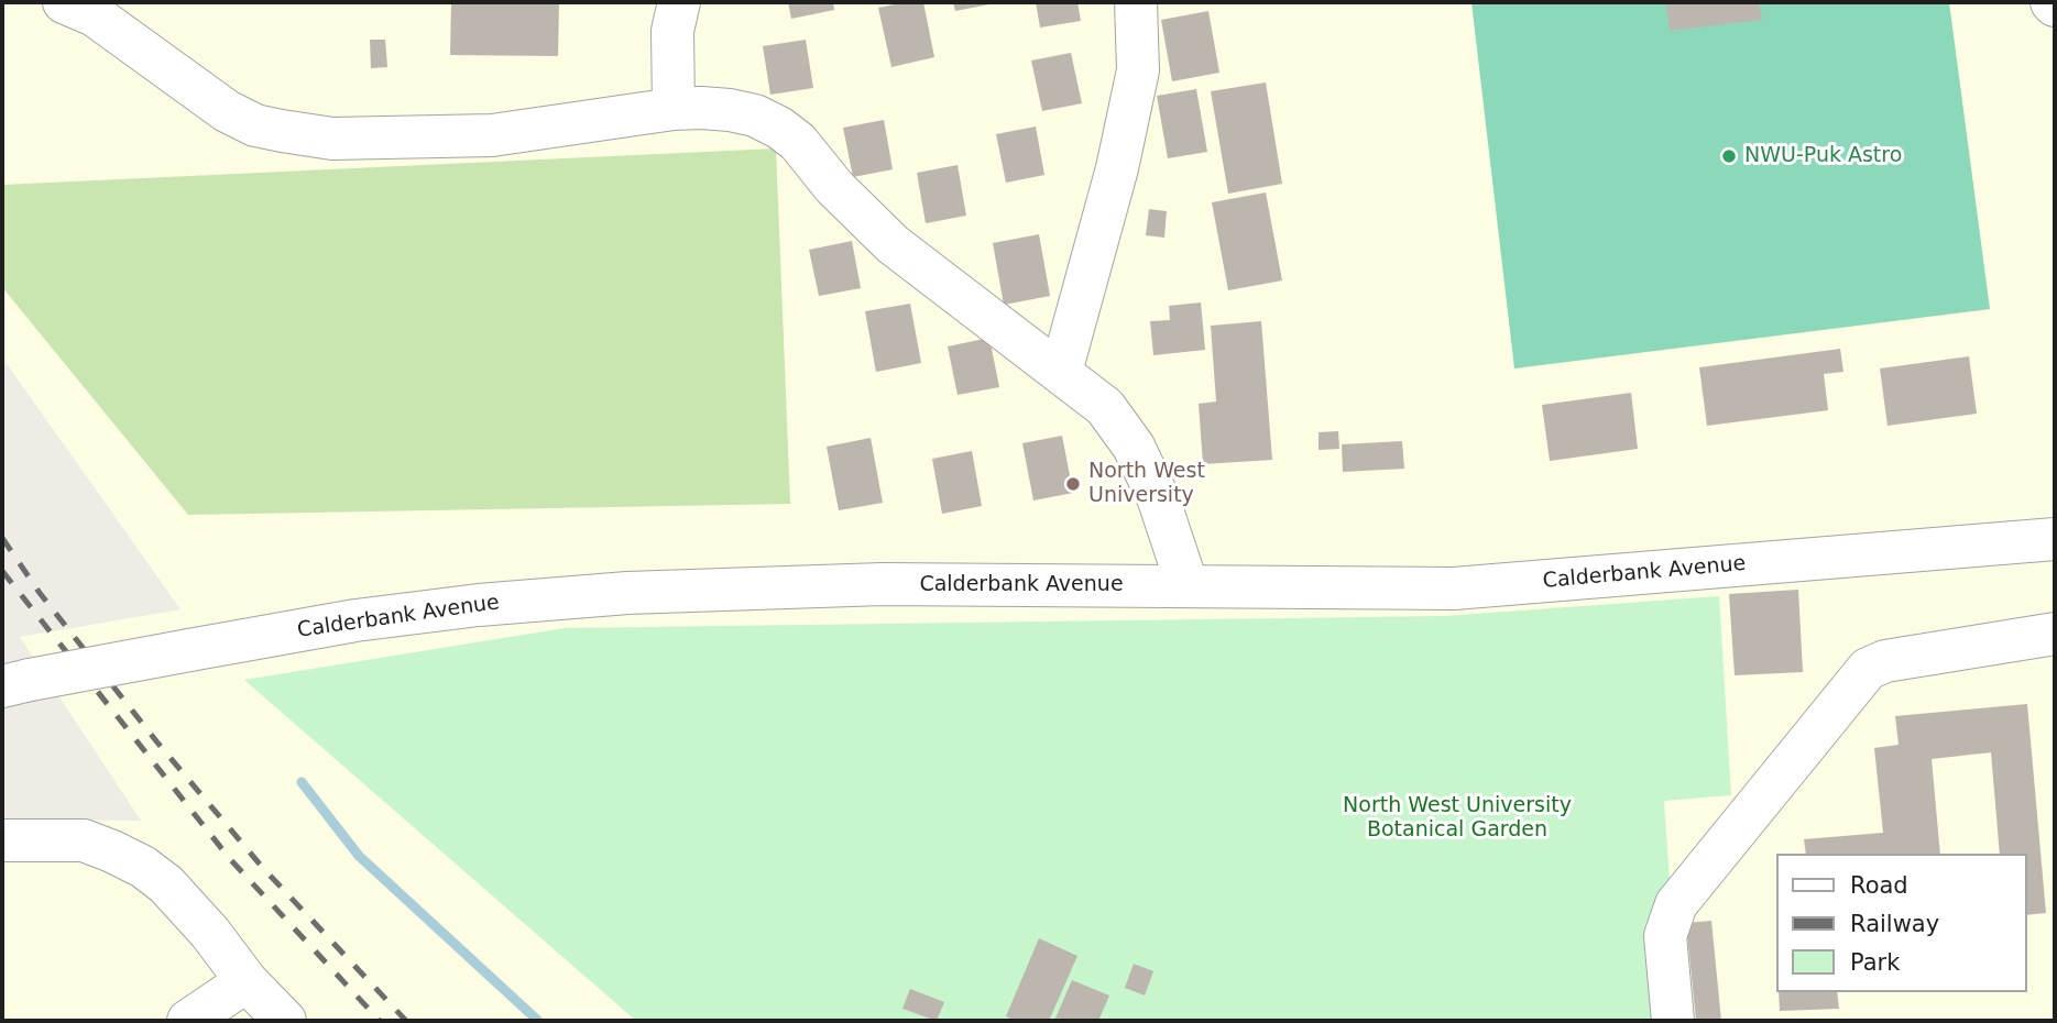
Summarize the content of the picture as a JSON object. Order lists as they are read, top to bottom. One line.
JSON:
{"streets":{"street":["Calderbank Avenue"]},"parks":["North West University Botanical Garden"],"places":["NWU-Puk Astro","North West University"],"legend":["Road","Railway","Park"]}
